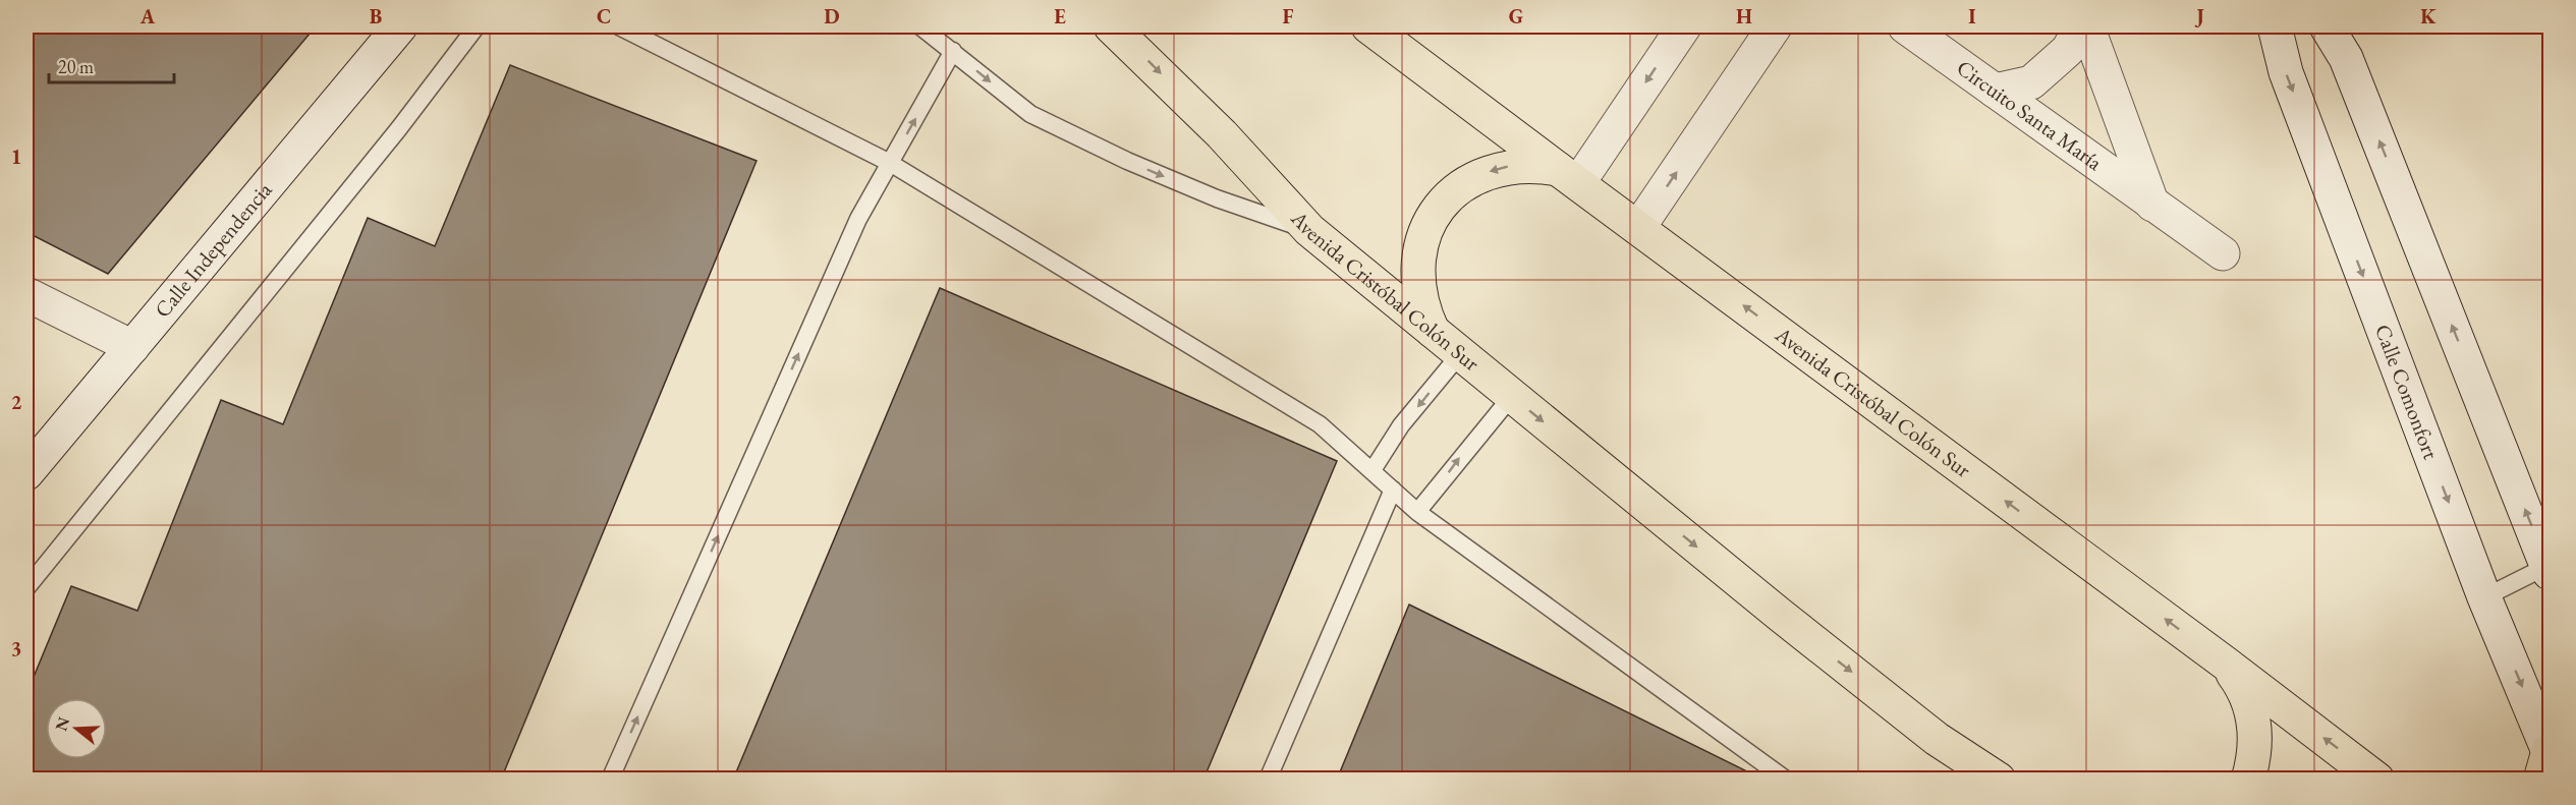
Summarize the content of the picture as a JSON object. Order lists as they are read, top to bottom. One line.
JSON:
{"streets":{"main road":["Avenida Cristóbal Colón Sur"],"street":["Circuito Santa María","Calle Independencia","Calle Comonfort"]},"scale_bar":"20 m","north":"left","grid":{"columns":["A","B","C","D","E","F","G","H","I","J","K"],"rows":["1","2","3"]}}
